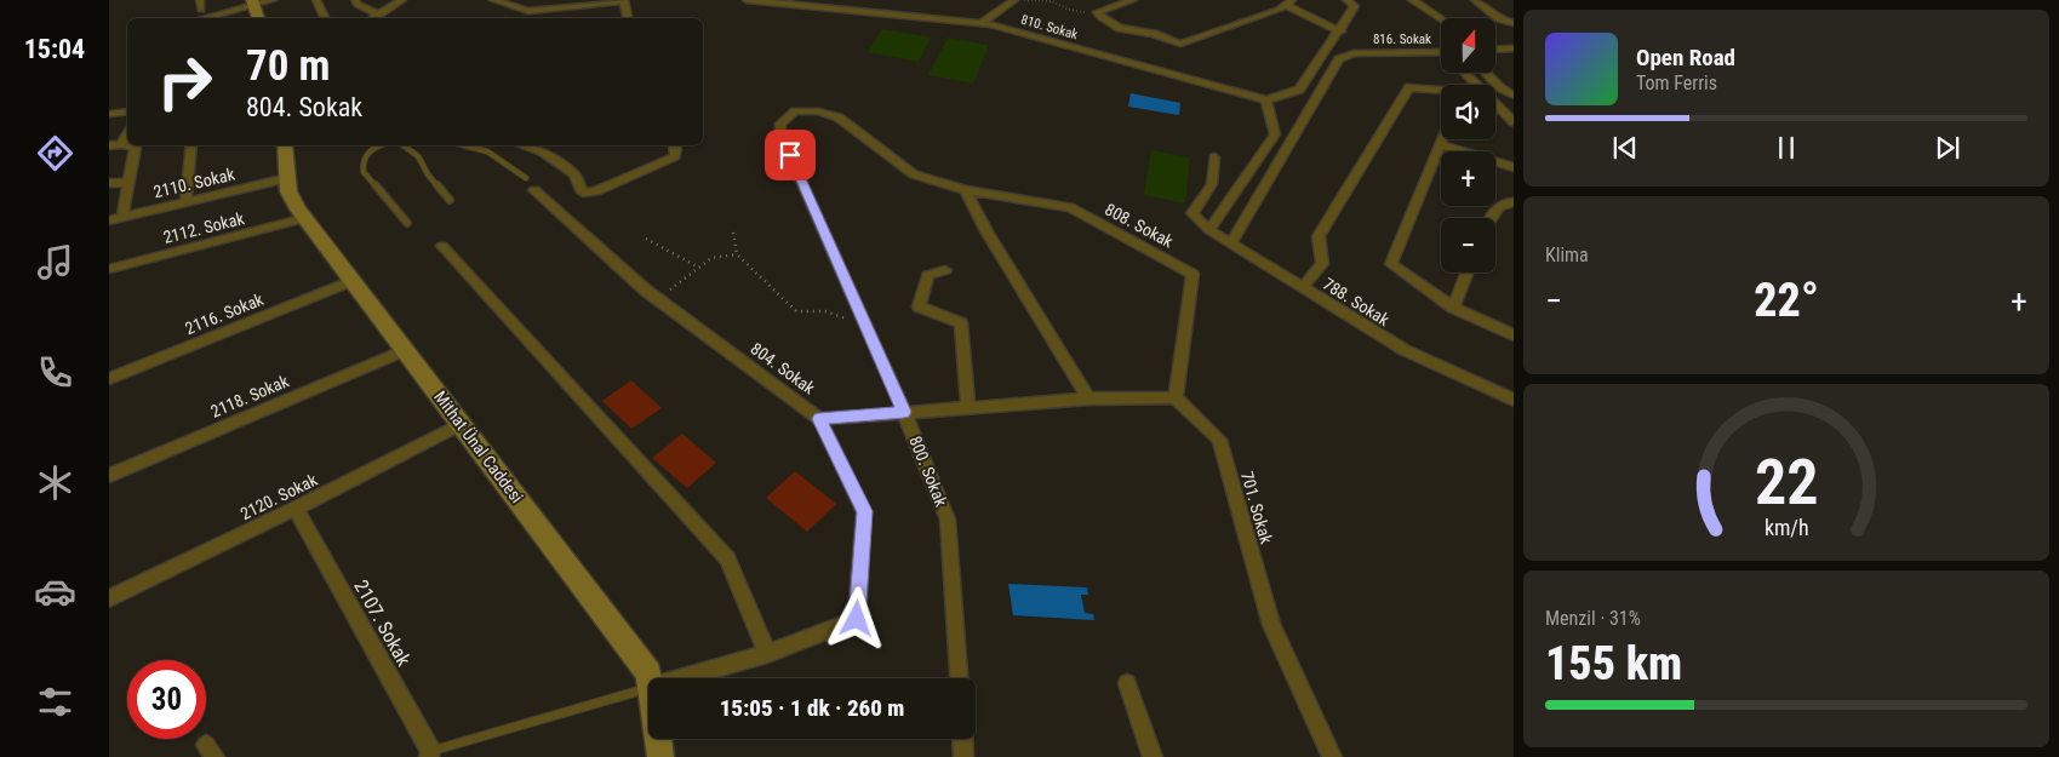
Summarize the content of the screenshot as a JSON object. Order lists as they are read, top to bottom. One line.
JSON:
{"streets":{"main road":["Mithat Ünal Caddesi"],"street":["810. Sokak","816. Sokak","2110. Sokak","808. Sokak","2112. Sokak","788. Sokak","2116. Sokak","804. Sokak","2118. Sokak","800. Sokak","2120. Sokak","701. Sokak","2107. Sokak"]},"crossings":[["2110. Sokak","Mithat Ünal Caddesi"],["808. Sokak","804. Sokak"],["808. Sokak","800. Sokak"],["808. Sokak","701. Sokak"],["2112. Sokak","Mithat Ünal Caddesi"],["2116. Sokak","Mithat Ünal Caddesi"],["804. Sokak","800. Sokak"],["804. Sokak","701. Sokak"],["2118. Sokak","Mithat Ünal Caddesi"],["Mithat Ünal Caddesi","2120. Sokak"],["2120. Sokak","2107. Sokak"]],"north":"top","page":{"tabs":"15:04","map_buttons":["+","−"],"turn":["70 m","804. Sokak"],"song":["Open Road","Tom Ferris"],"tile":["Klima",["Menzil · 31%","155 km"]],"heat":["−","22°","+"],"limit":"30","trip":"15:05 · 1 dk · 260 m","gauge":["22","km/h"]}}
